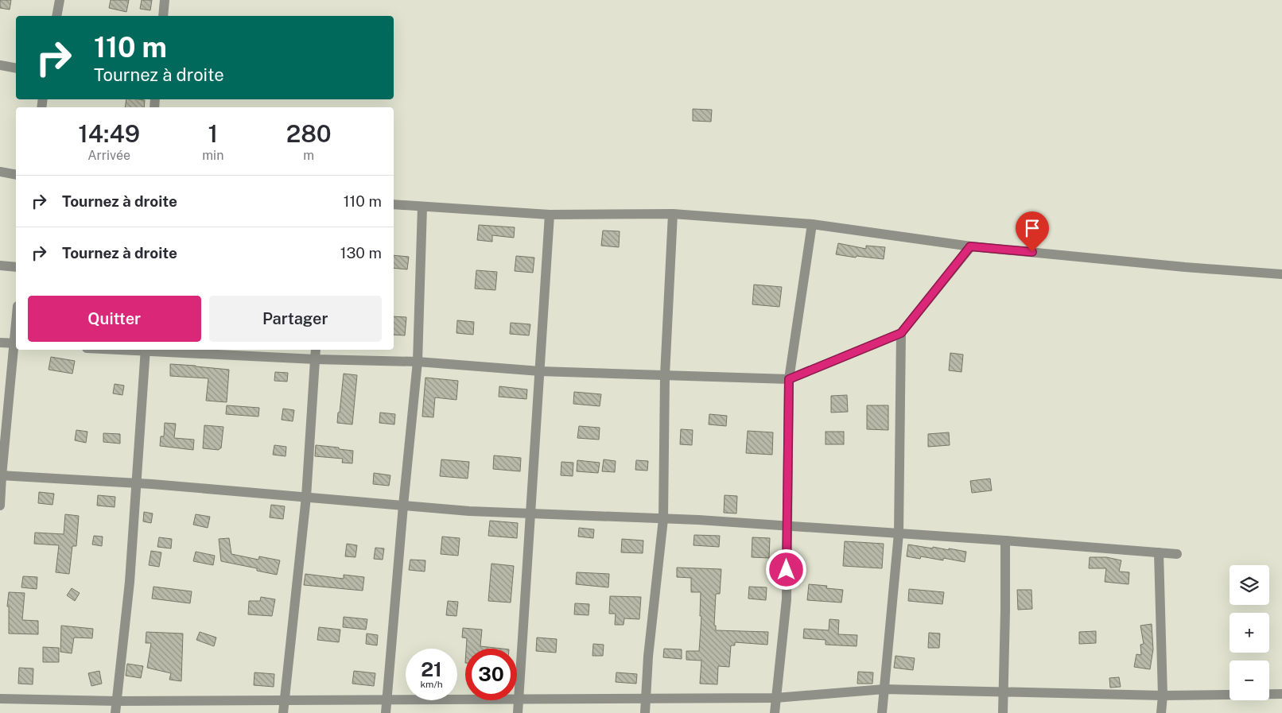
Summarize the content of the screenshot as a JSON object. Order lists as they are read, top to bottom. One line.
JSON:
{"page":{"turn":["110 m","Tournez à droite"],"eta":["14:49","Arrivée","1","min","280","m"],"list":[{"name":"Tournez à droite","value":"110 m"},{"name":"Tournez à droite","value":"130 m"}],"buttons":["Quitter","Partager"],"map_buttons":["+","−"],"speed":"21 km/h","limit":"30"}}
